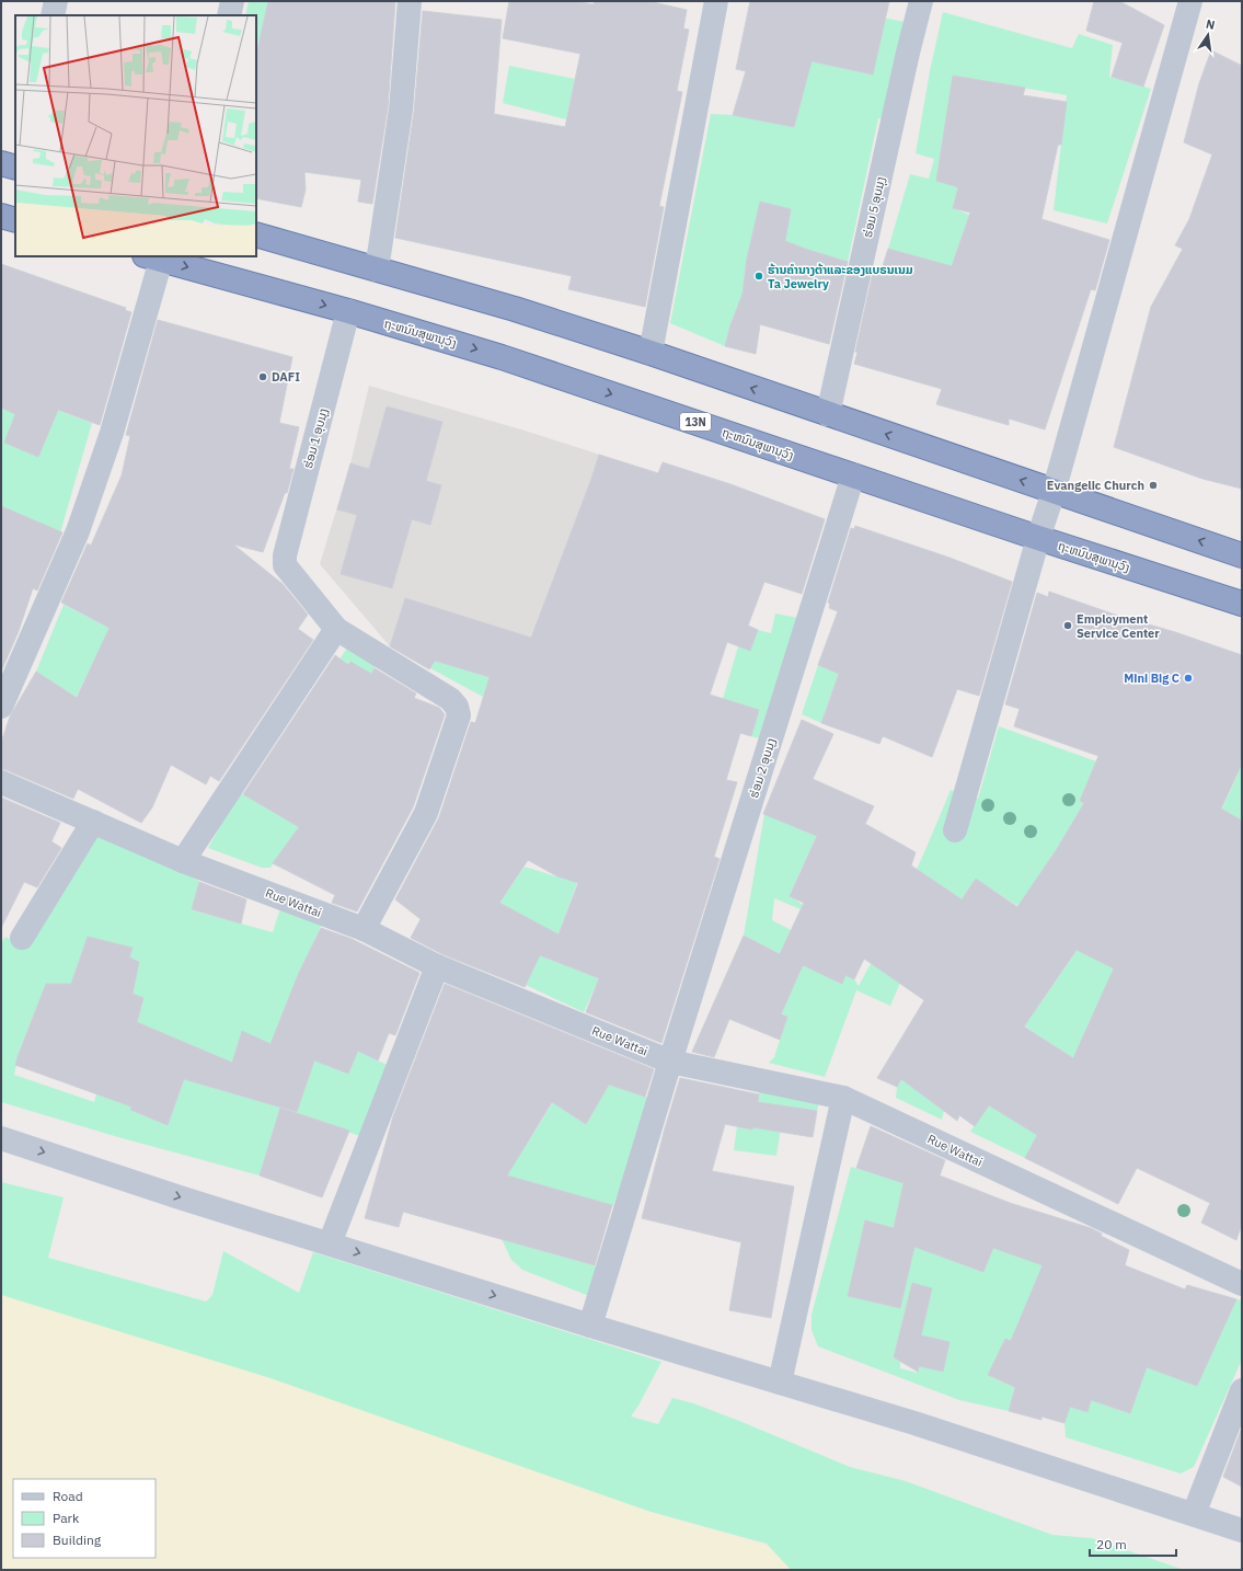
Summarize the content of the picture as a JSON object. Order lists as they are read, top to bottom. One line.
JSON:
{"streets":{"highway":["ຖະຫນົນສຸພານຸວົງ","13N"],"street":["ຮ່ອມ 5 ອຸບມຸງ","ຮ່ອມ 1 ອຸບມຸງ","ຮ່ອມ 2 ອຸບມຸງ","Rue Wattai"]},"crossings":[["ຖະຫນົນສຸພານຸວົງ","ຮ່ອມ 1 ອຸບມຸງ"],["ຖະຫນົນສຸພານຸວົງ","ຮ່ອມ 2 ອຸບມຸງ"],["ຮ່ອມ 2 ອຸບມຸງ","Rue Wattai"]],"places":["ຮ້ານຄຳນາງຕ້າແລະຂອງແບຣນເນມ Ta Jewelry","DAFI","Evangelic Church","Employment Service Center","Mini Big C"],"legend":["Road","Park","Building"],"scale_bar":"20 m","north":"top"}
